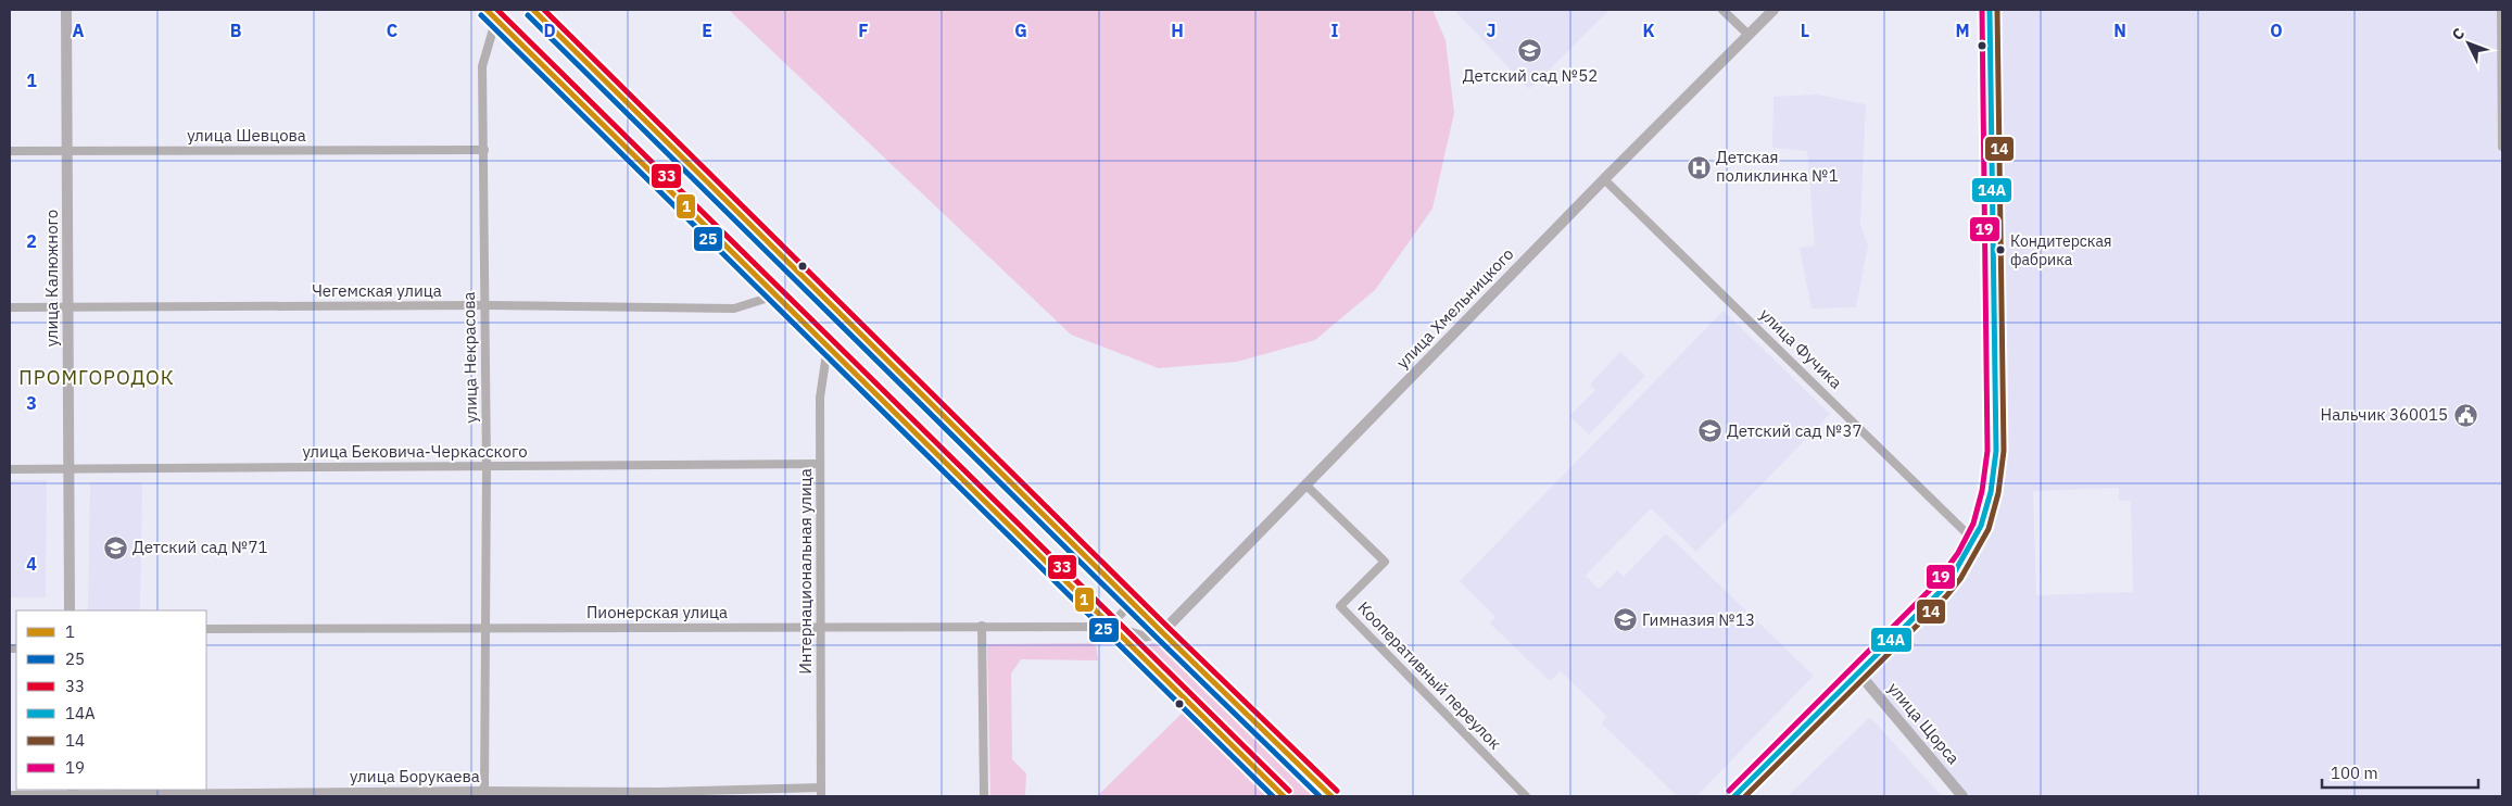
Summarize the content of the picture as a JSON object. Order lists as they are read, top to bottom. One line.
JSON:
{"streets":{"main road":["улица Калюжного","улица Хмельницкого","улица Щорса"],"street":["улица Шевцова","Чегемская улица","улица Фучика","улица Некрасова","улица Бековича-Черкасского","Интернациональная улица","Пионерская улица","Кооперативный переулок","улица Борукаева"]},"crossings":[["улица Шевцова","улица Калюжного"],["улица Шевцова","улица Некрасова"],["улица Калюжного","Чегемская улица"],["улица Калюжного","улица Бековича-Черкасского"],["Чегемская улица","улица Некрасова"],["улица Хмельницкого","улица Фучика"],["улица Хмельницкого","Кооперативный переулок"],["улица Некрасова","улица Бековича-Черкасского"],["улица Некрасова","Пионерская улица"],["улица Некрасова","улица Борукаева"],["улица Бековича-Черкасского","Интернациональная улица"],["Интернациональная улица","Пионерская улица"],["Интернациональная улица","улица Борукаева"]],"districts":["ПРОМГОРОДОК"],"places":{"school or university":["Детский сад №52","Детский сад №37","Детский сад №71","Гимназия №13"],"hospital":["Детская поликлинка №1"],"other":["Кондитерская фабрика"],"public building":["Нальчик 360015"]},"lines":["transit line 1","transit line 33","transit line 14А","transit line 14","transit line 19","transit line 25"],"legend":["1","25","33","14А","14","19"],"scale_bar":"100 m","north":"top left","grid":{"columns":["A","B","C","D","E","F","G","H","I","J","K","L","M","N","O"],"rows":["1","2","3","4"]}}
